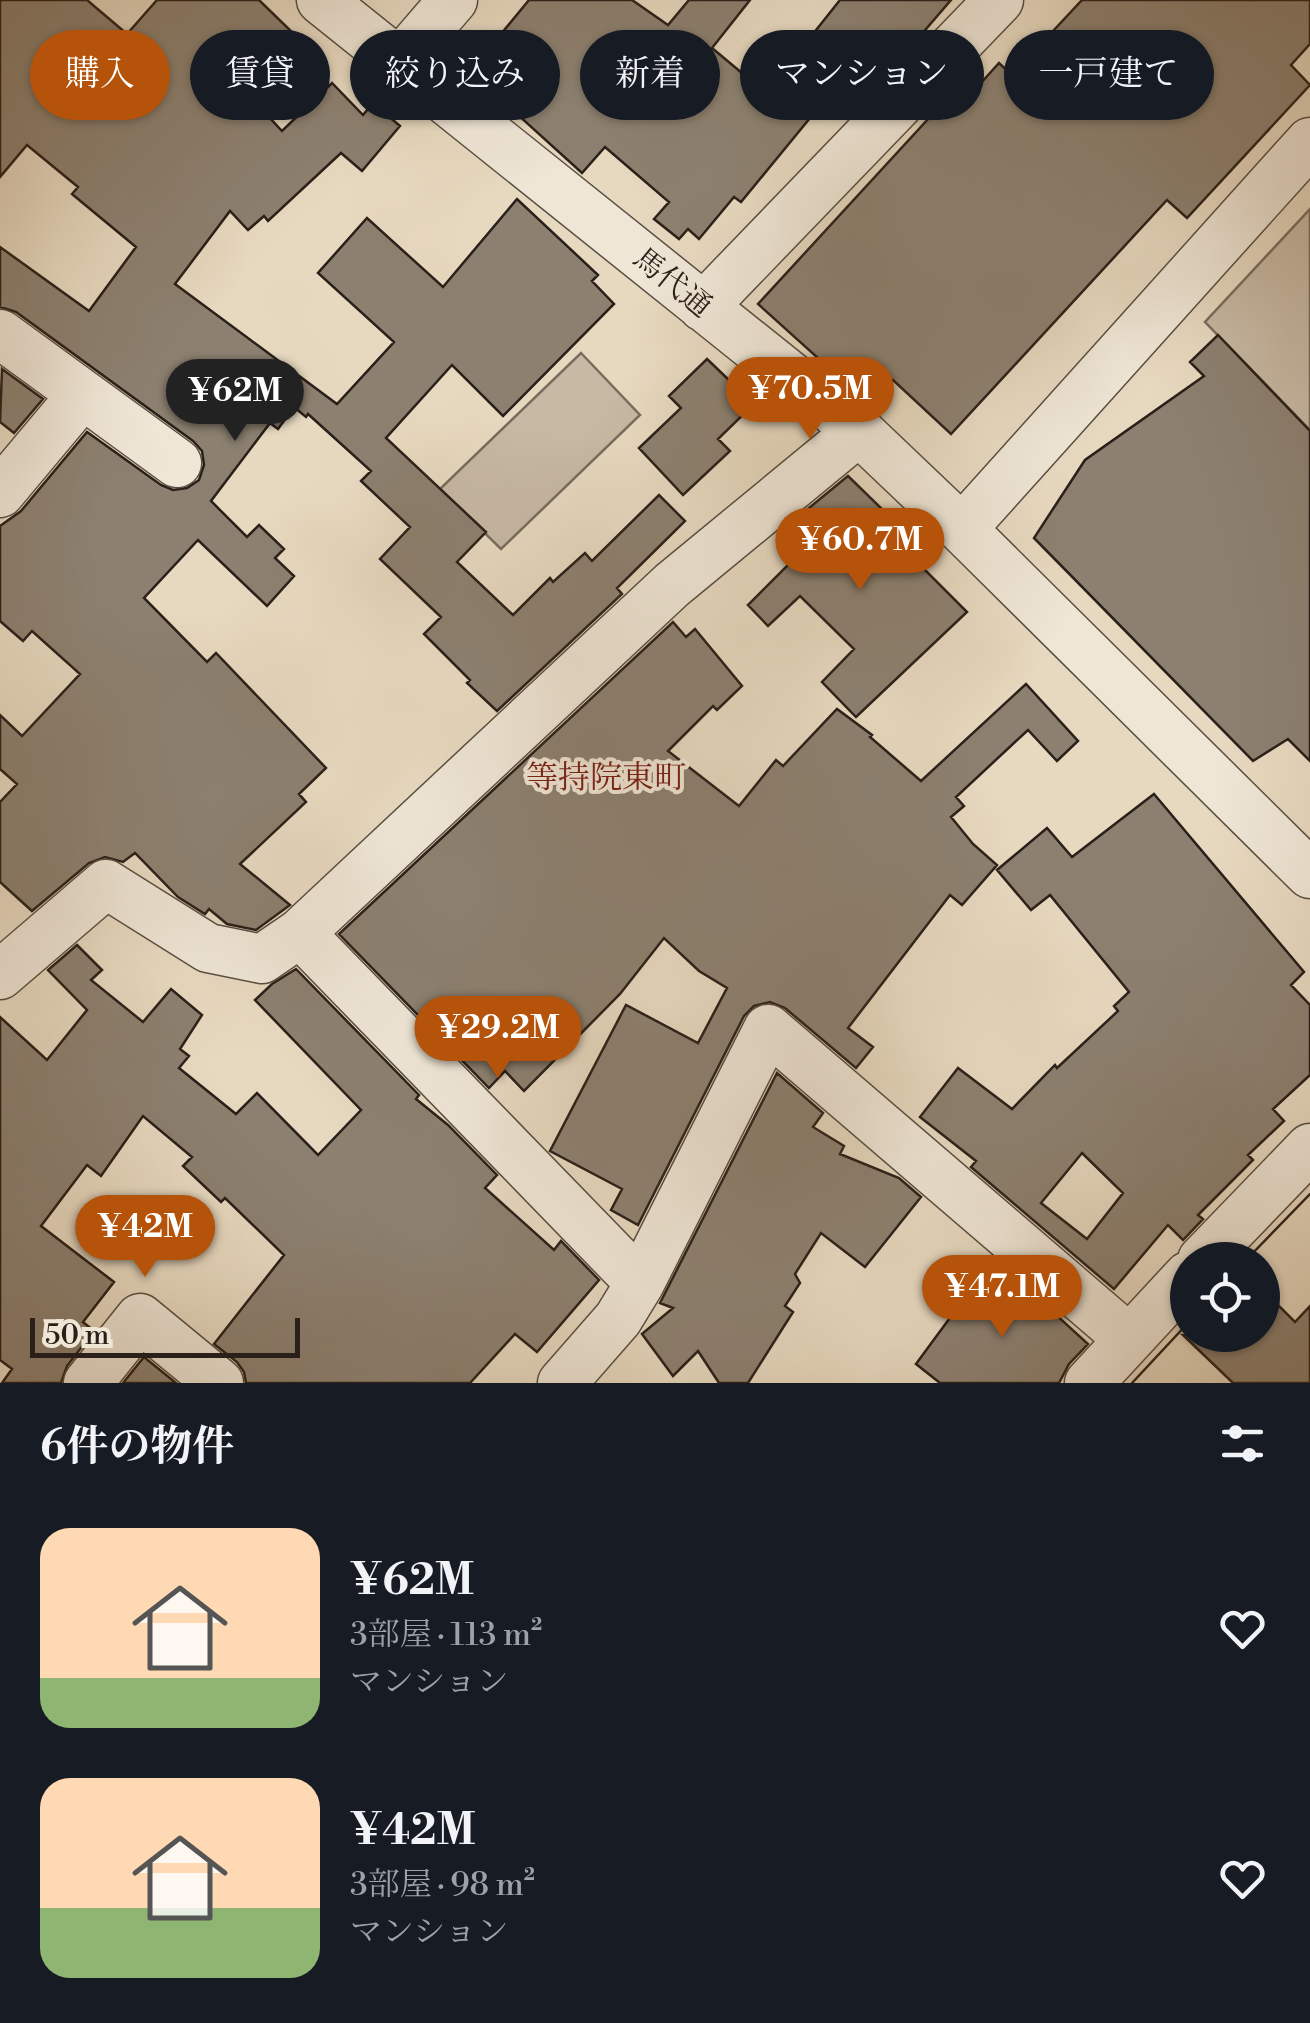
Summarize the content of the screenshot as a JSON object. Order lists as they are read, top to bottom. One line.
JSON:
{"streets":{"street":["馬代通"]},"districts":["等持院東町"],"scale_bar":"50 m","page":{"chip":["購入","賃貸","絞り込み","新着","マンション","一戸建て"],"price":["¥70.5M","¥62M","¥60.7M","¥29.2M","¥42M","¥47.1M"],"scale":"50 m","heading":"6件の物件","list":[{"name":"¥62M","note":"3部屋 · 113 m² · マンション"},{"name":"¥42M","note":"3部屋 · 98 m² · マンション"}]}}
